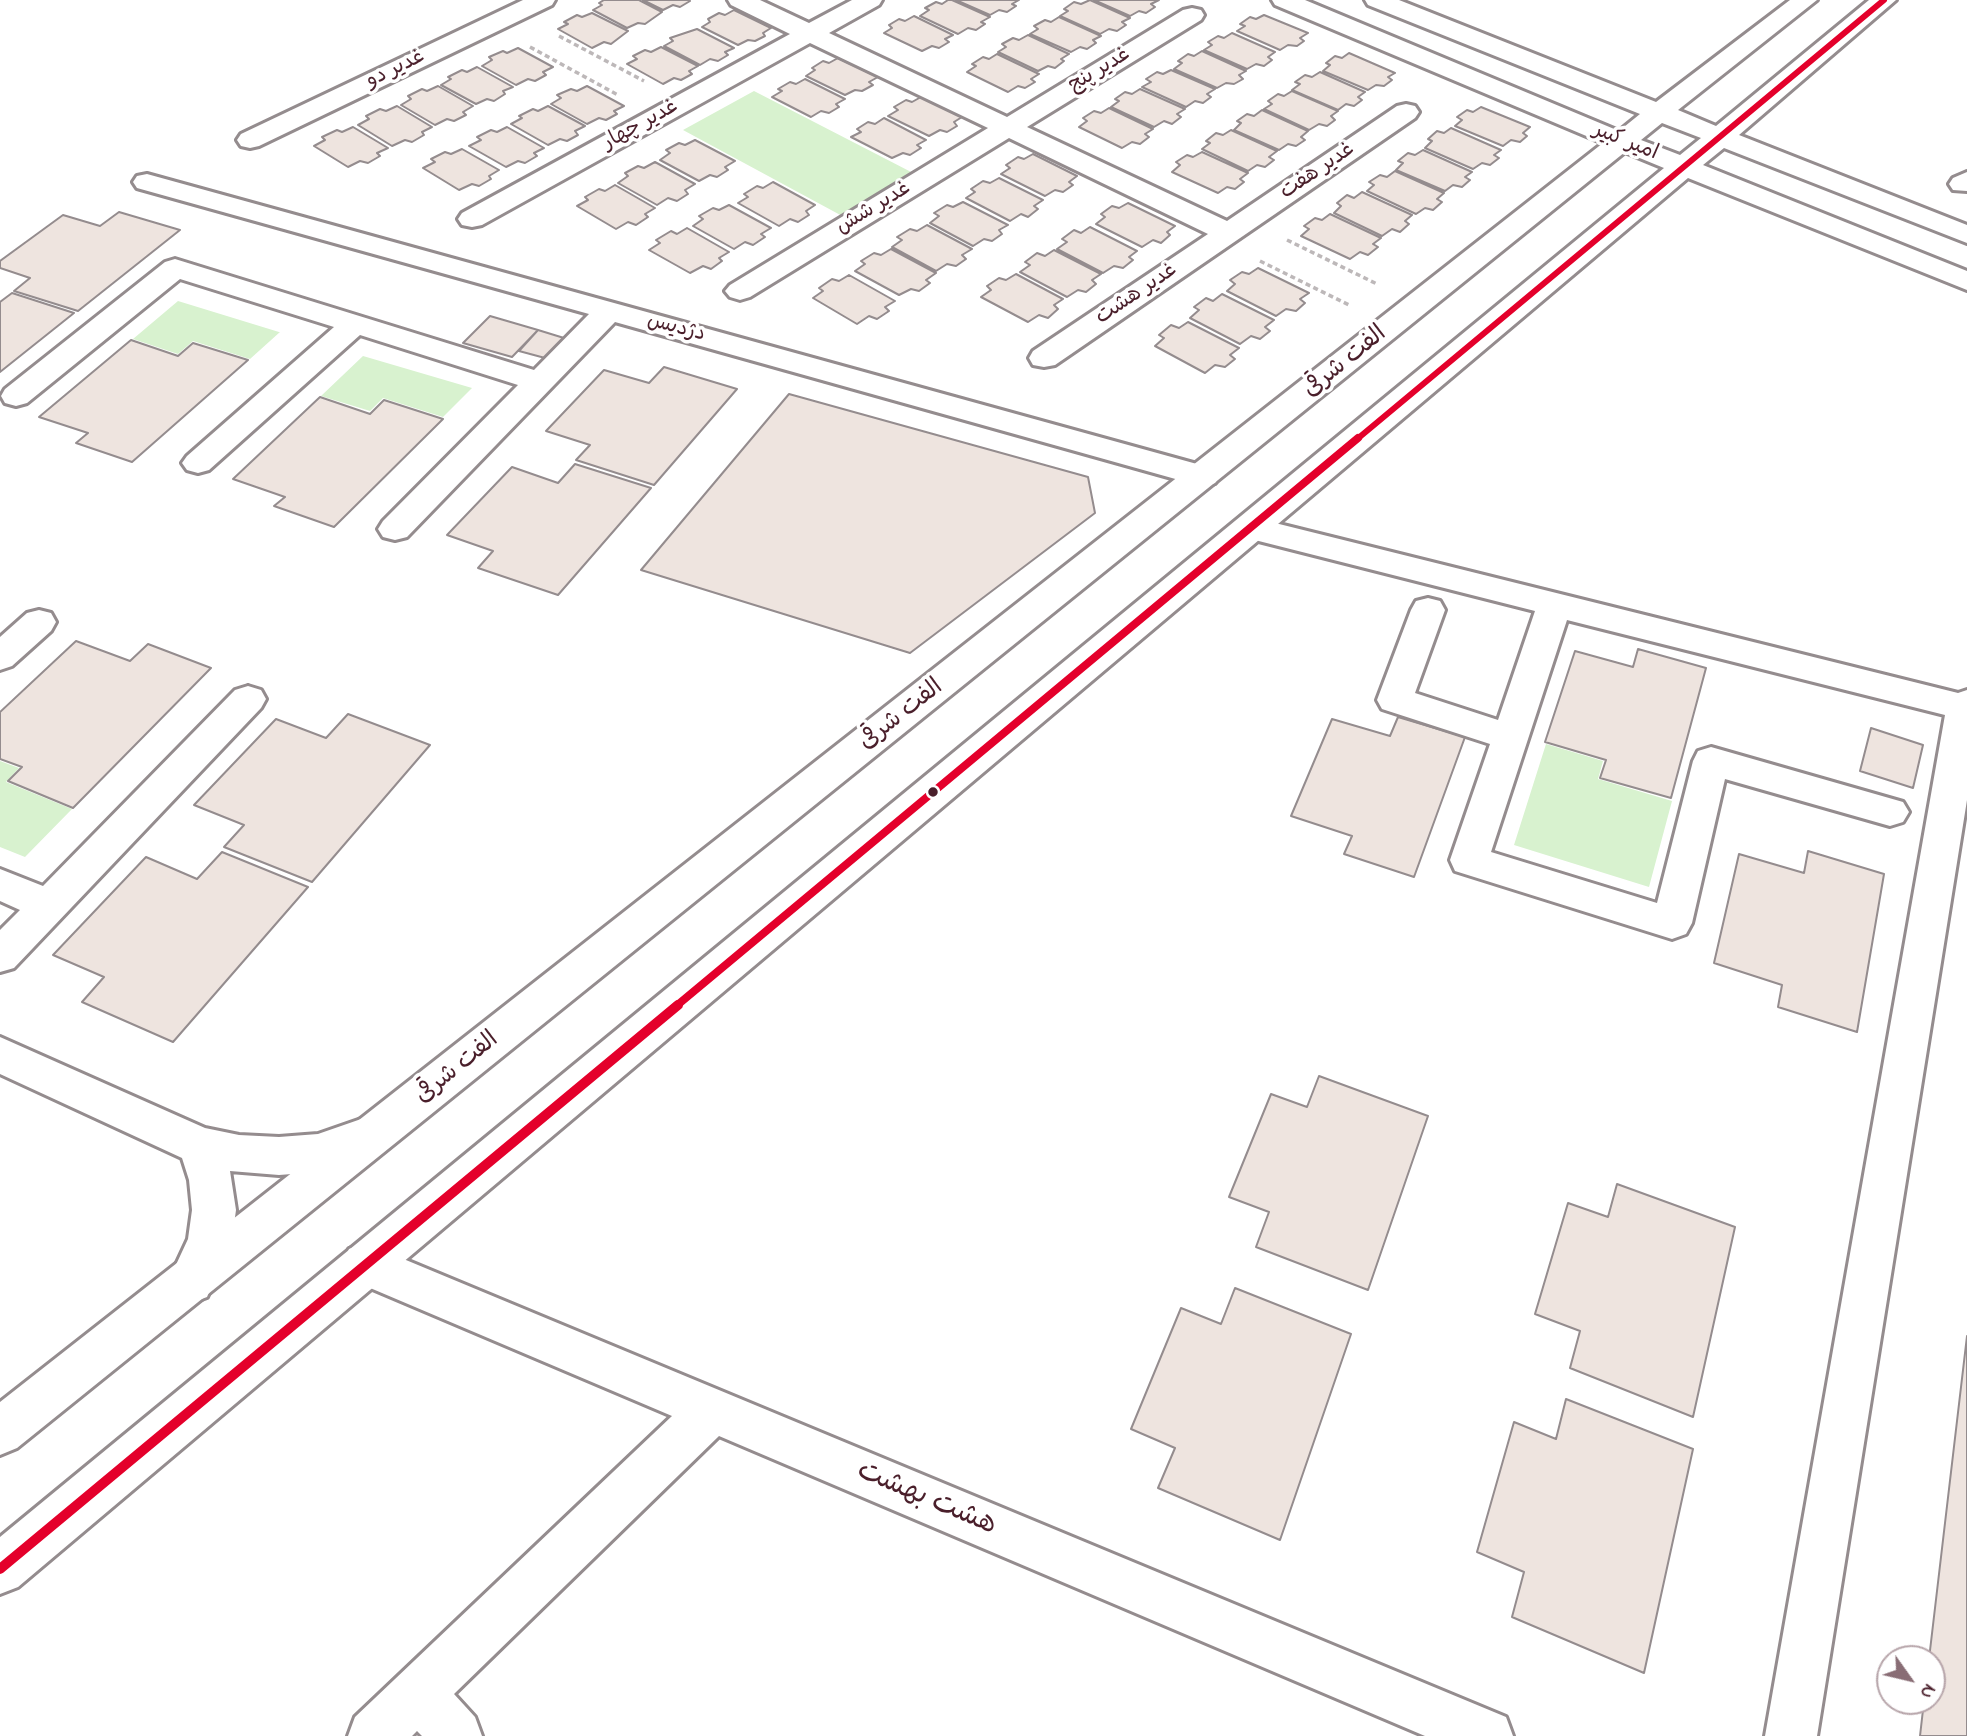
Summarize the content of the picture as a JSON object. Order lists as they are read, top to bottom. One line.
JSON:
{"streets":{"street":["غدیر دو","غدیر پنج","غدیر چهار","امیر کبیر","غدیر هفت","غدیر شش","غدیر هشت","دژدیس","الفت شرقی","هشت بهشت"]},"crossings":[["غدیر پنج","غدیر شش"],["امیر کبیر","الفت شرقی"],["غدیر هفت","غدیر هشت"],["دژدیس","الفت شرقی"]],"north":"bottom right"}
